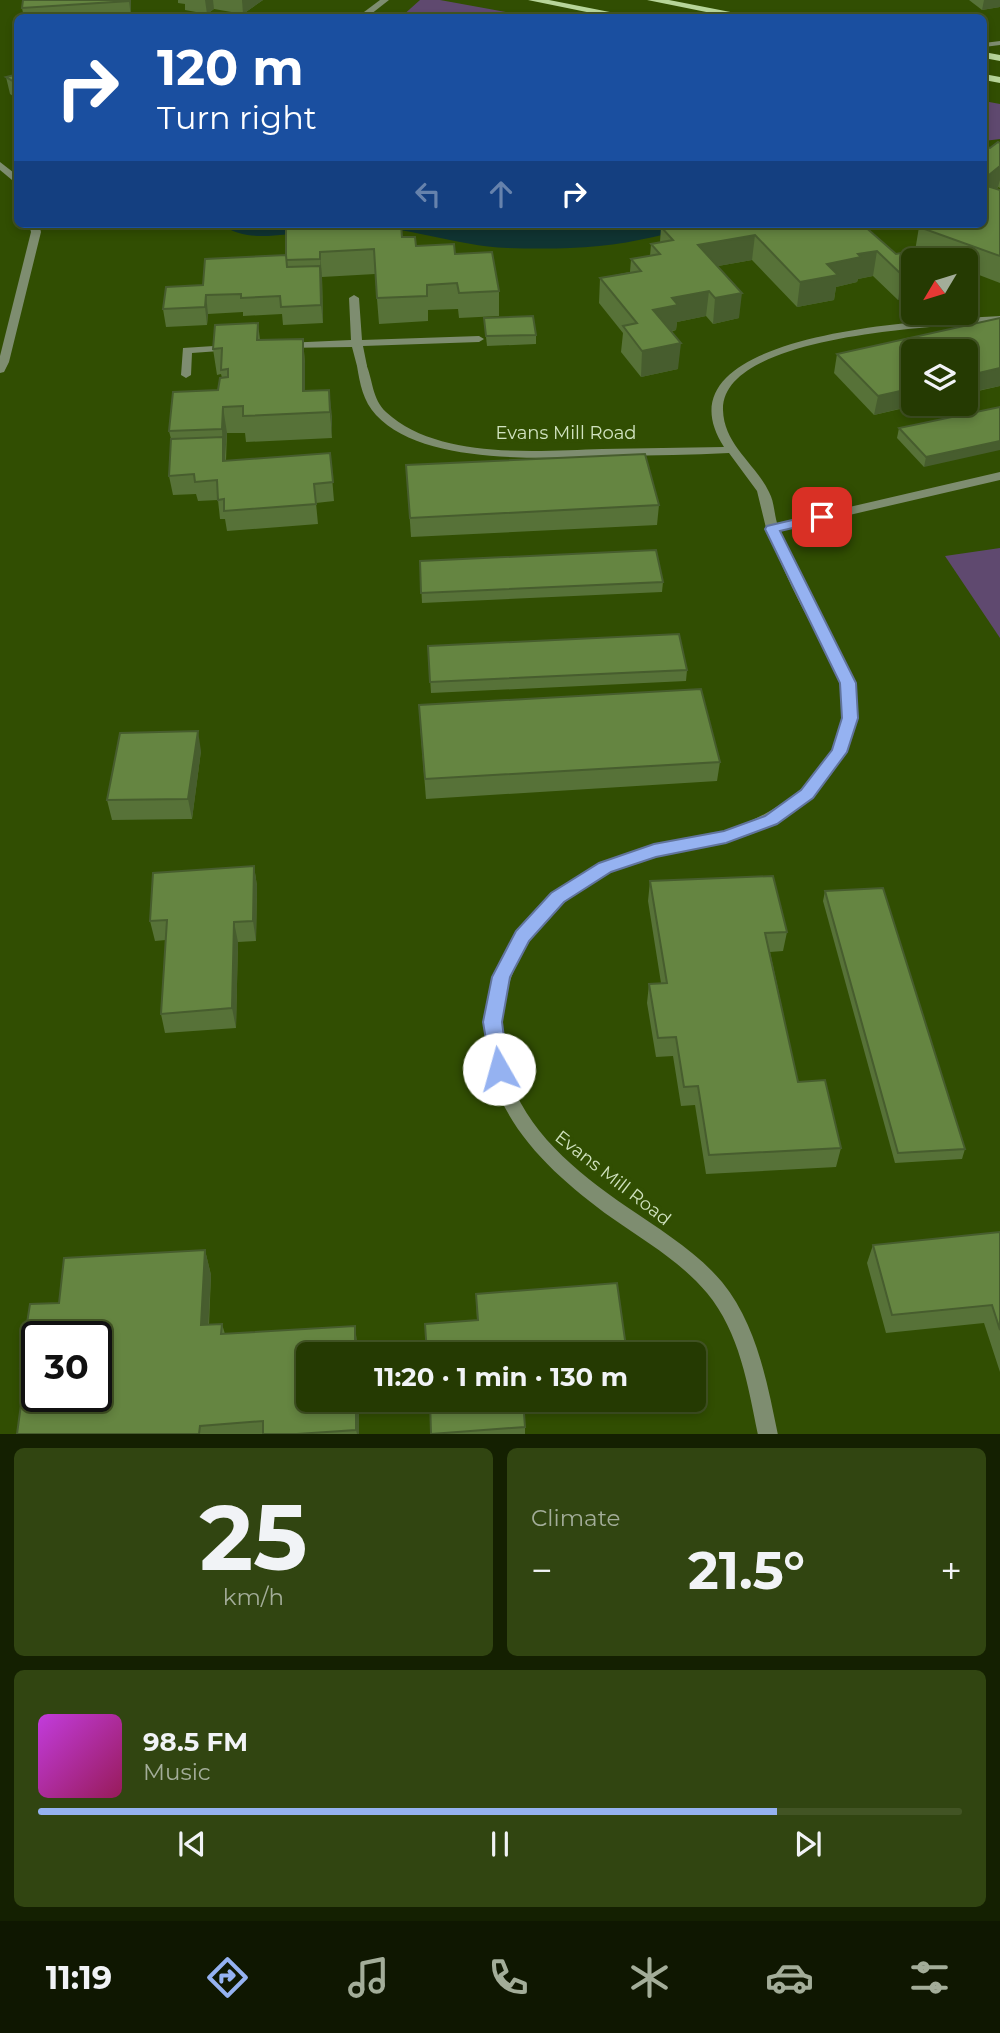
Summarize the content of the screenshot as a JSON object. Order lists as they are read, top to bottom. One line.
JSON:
{"streets":{"street":["Evans Mill Road"]},"north":"bottom left","page":{"turn":["120 m","Turn right"],"limit":"30","trip":"11:20 · 1 min · 130 m","tile":[["25","km/h"],"Climate"],"heat":["−","21.5°","+"],"song":["98.5 FM","Music"],"tabs":"11:19"}}
